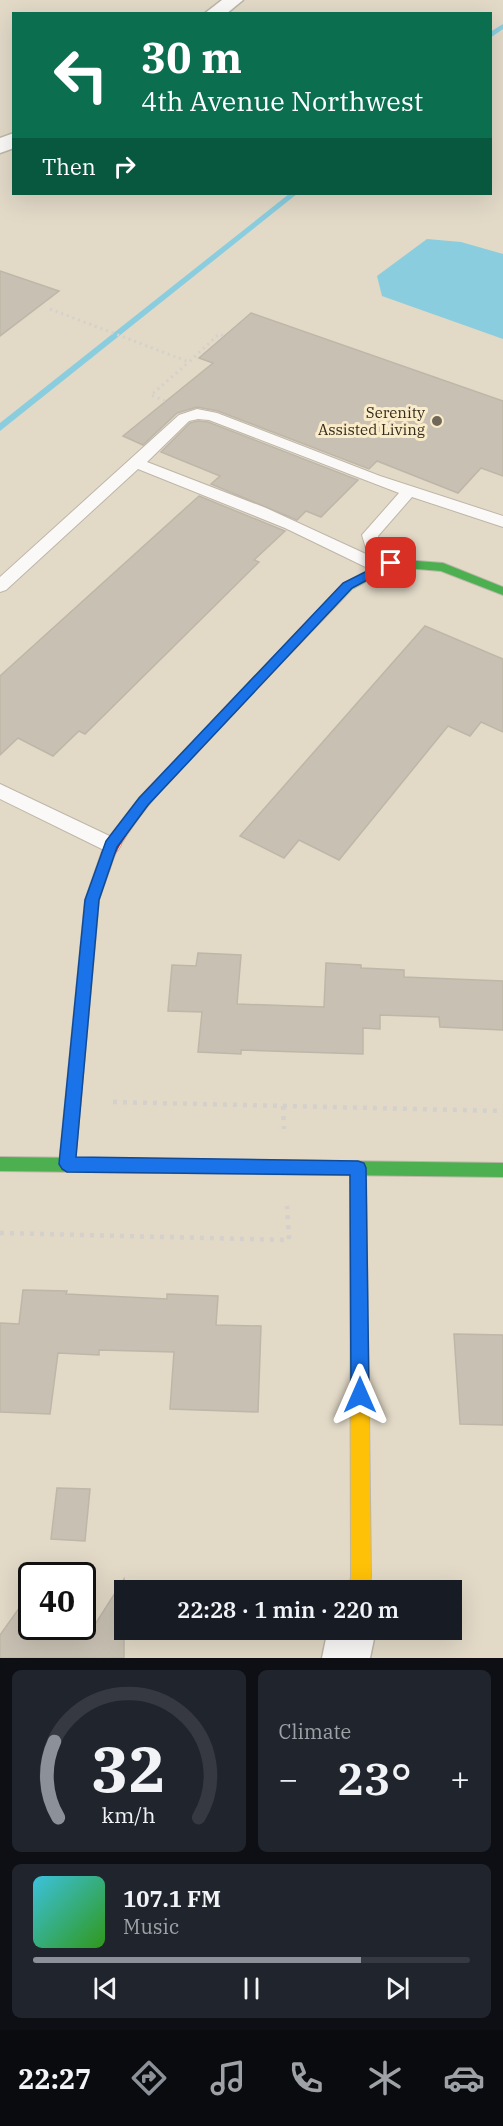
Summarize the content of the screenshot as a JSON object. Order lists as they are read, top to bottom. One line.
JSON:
{"places":["Serenity Assisted Living"],"page":{"turn":["30 m","4th Avenue Northwest"],"then":"Then","limit":"40","trip":"22:28 · 1 min · 220 m","tile":"Climate","heat":["−","23°","+"],"song":["107.1 FM","Music"],"tabs":"22:27","gauge":["32","km/h"]}}
